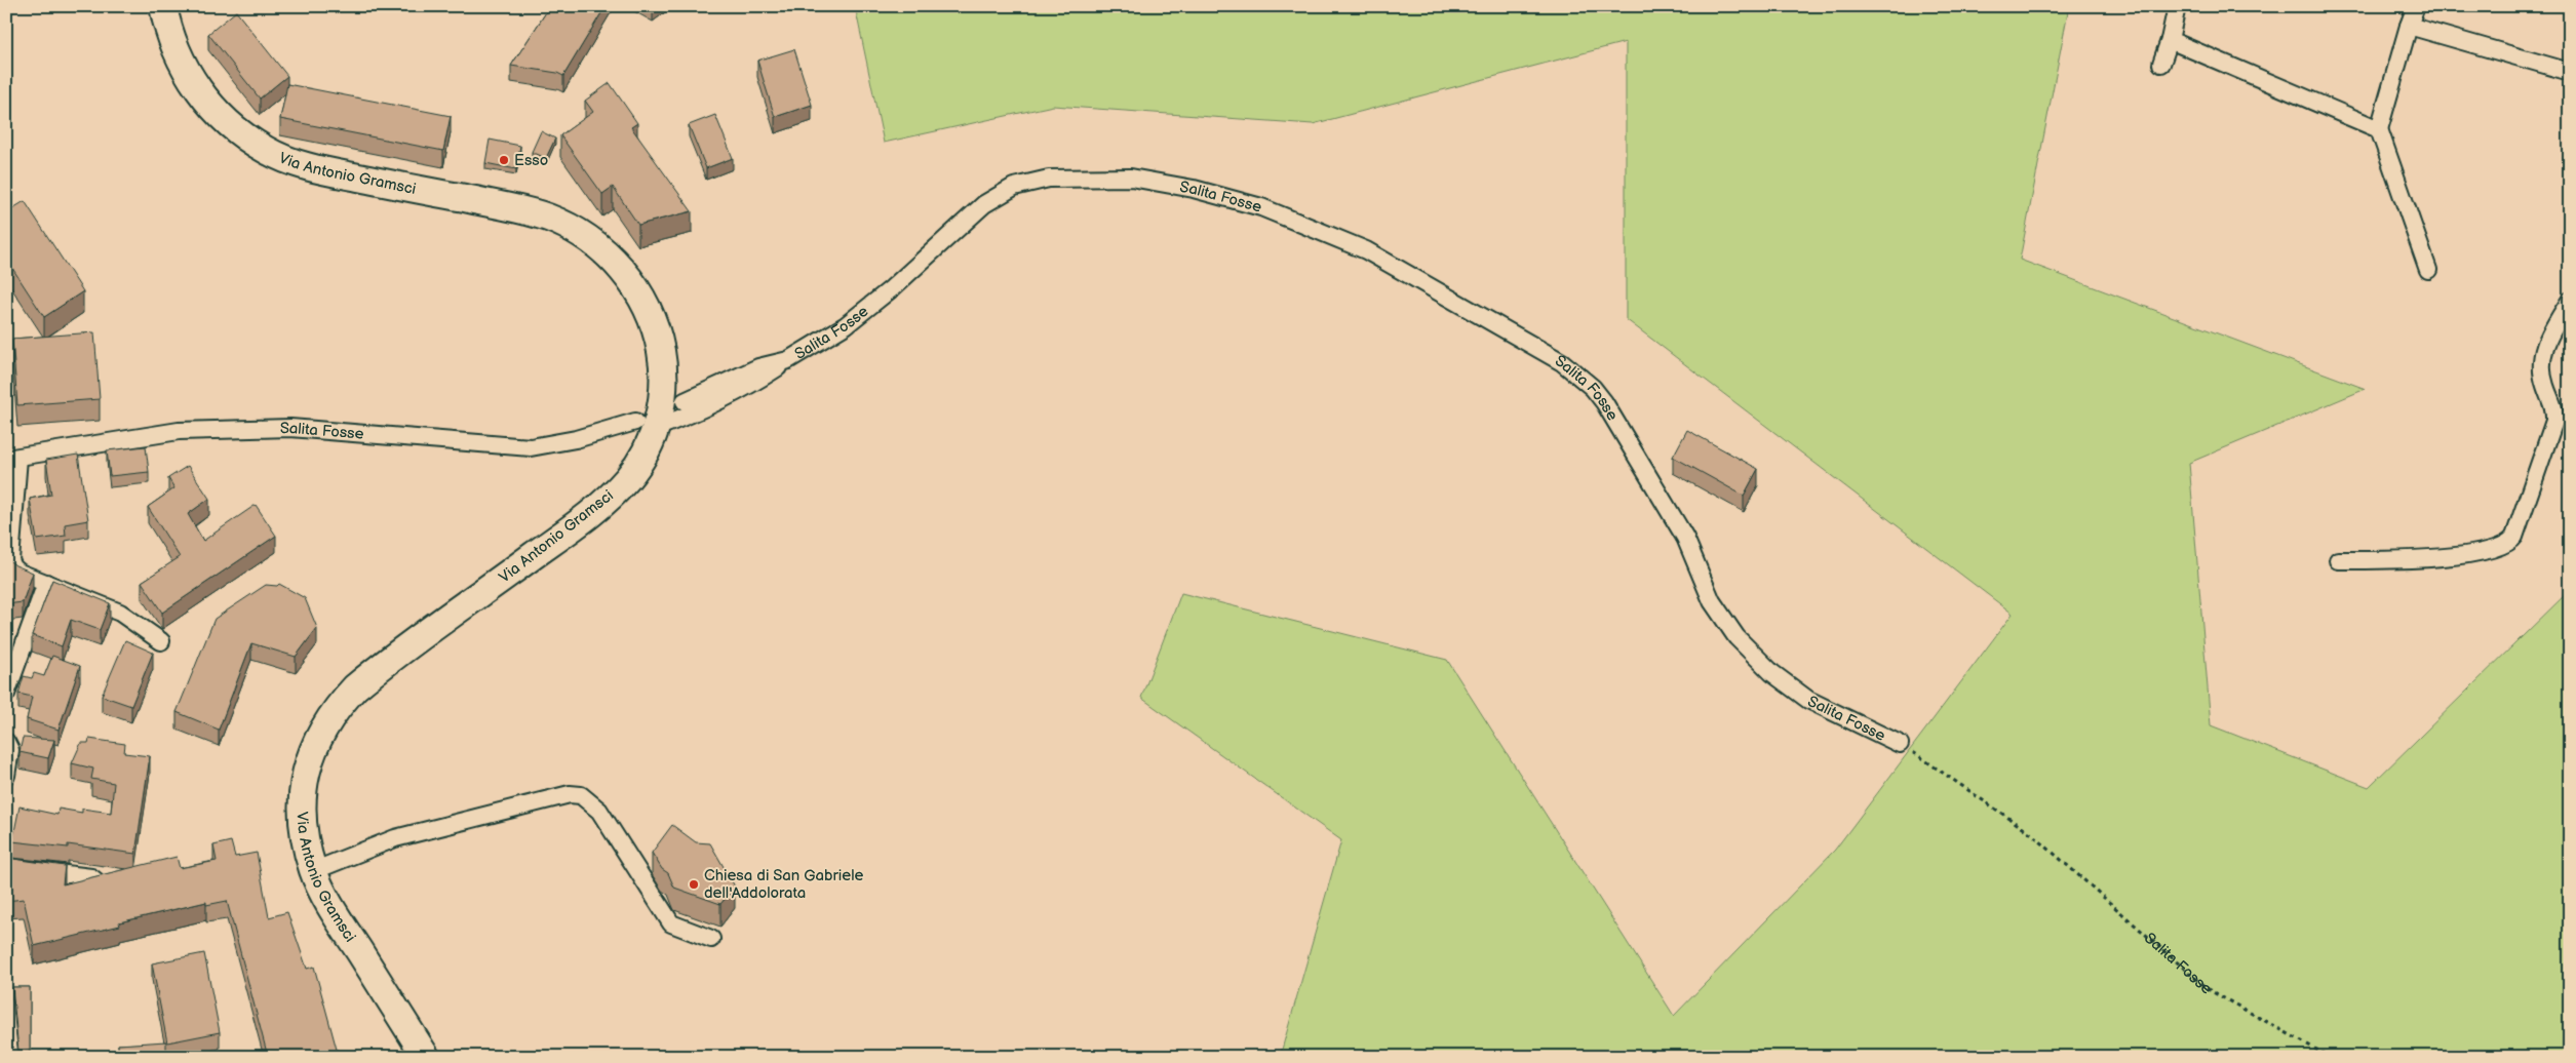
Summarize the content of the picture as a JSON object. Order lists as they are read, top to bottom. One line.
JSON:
{"streets":{"main road":["Via Antonio Gramsci"],"street":["Salita Fosse"]},"crossings":[["Via Antonio Gramsci","Salita Fosse"]],"places":["Esso","Chiesa di San Gabriele dell'Addolorata"]}
